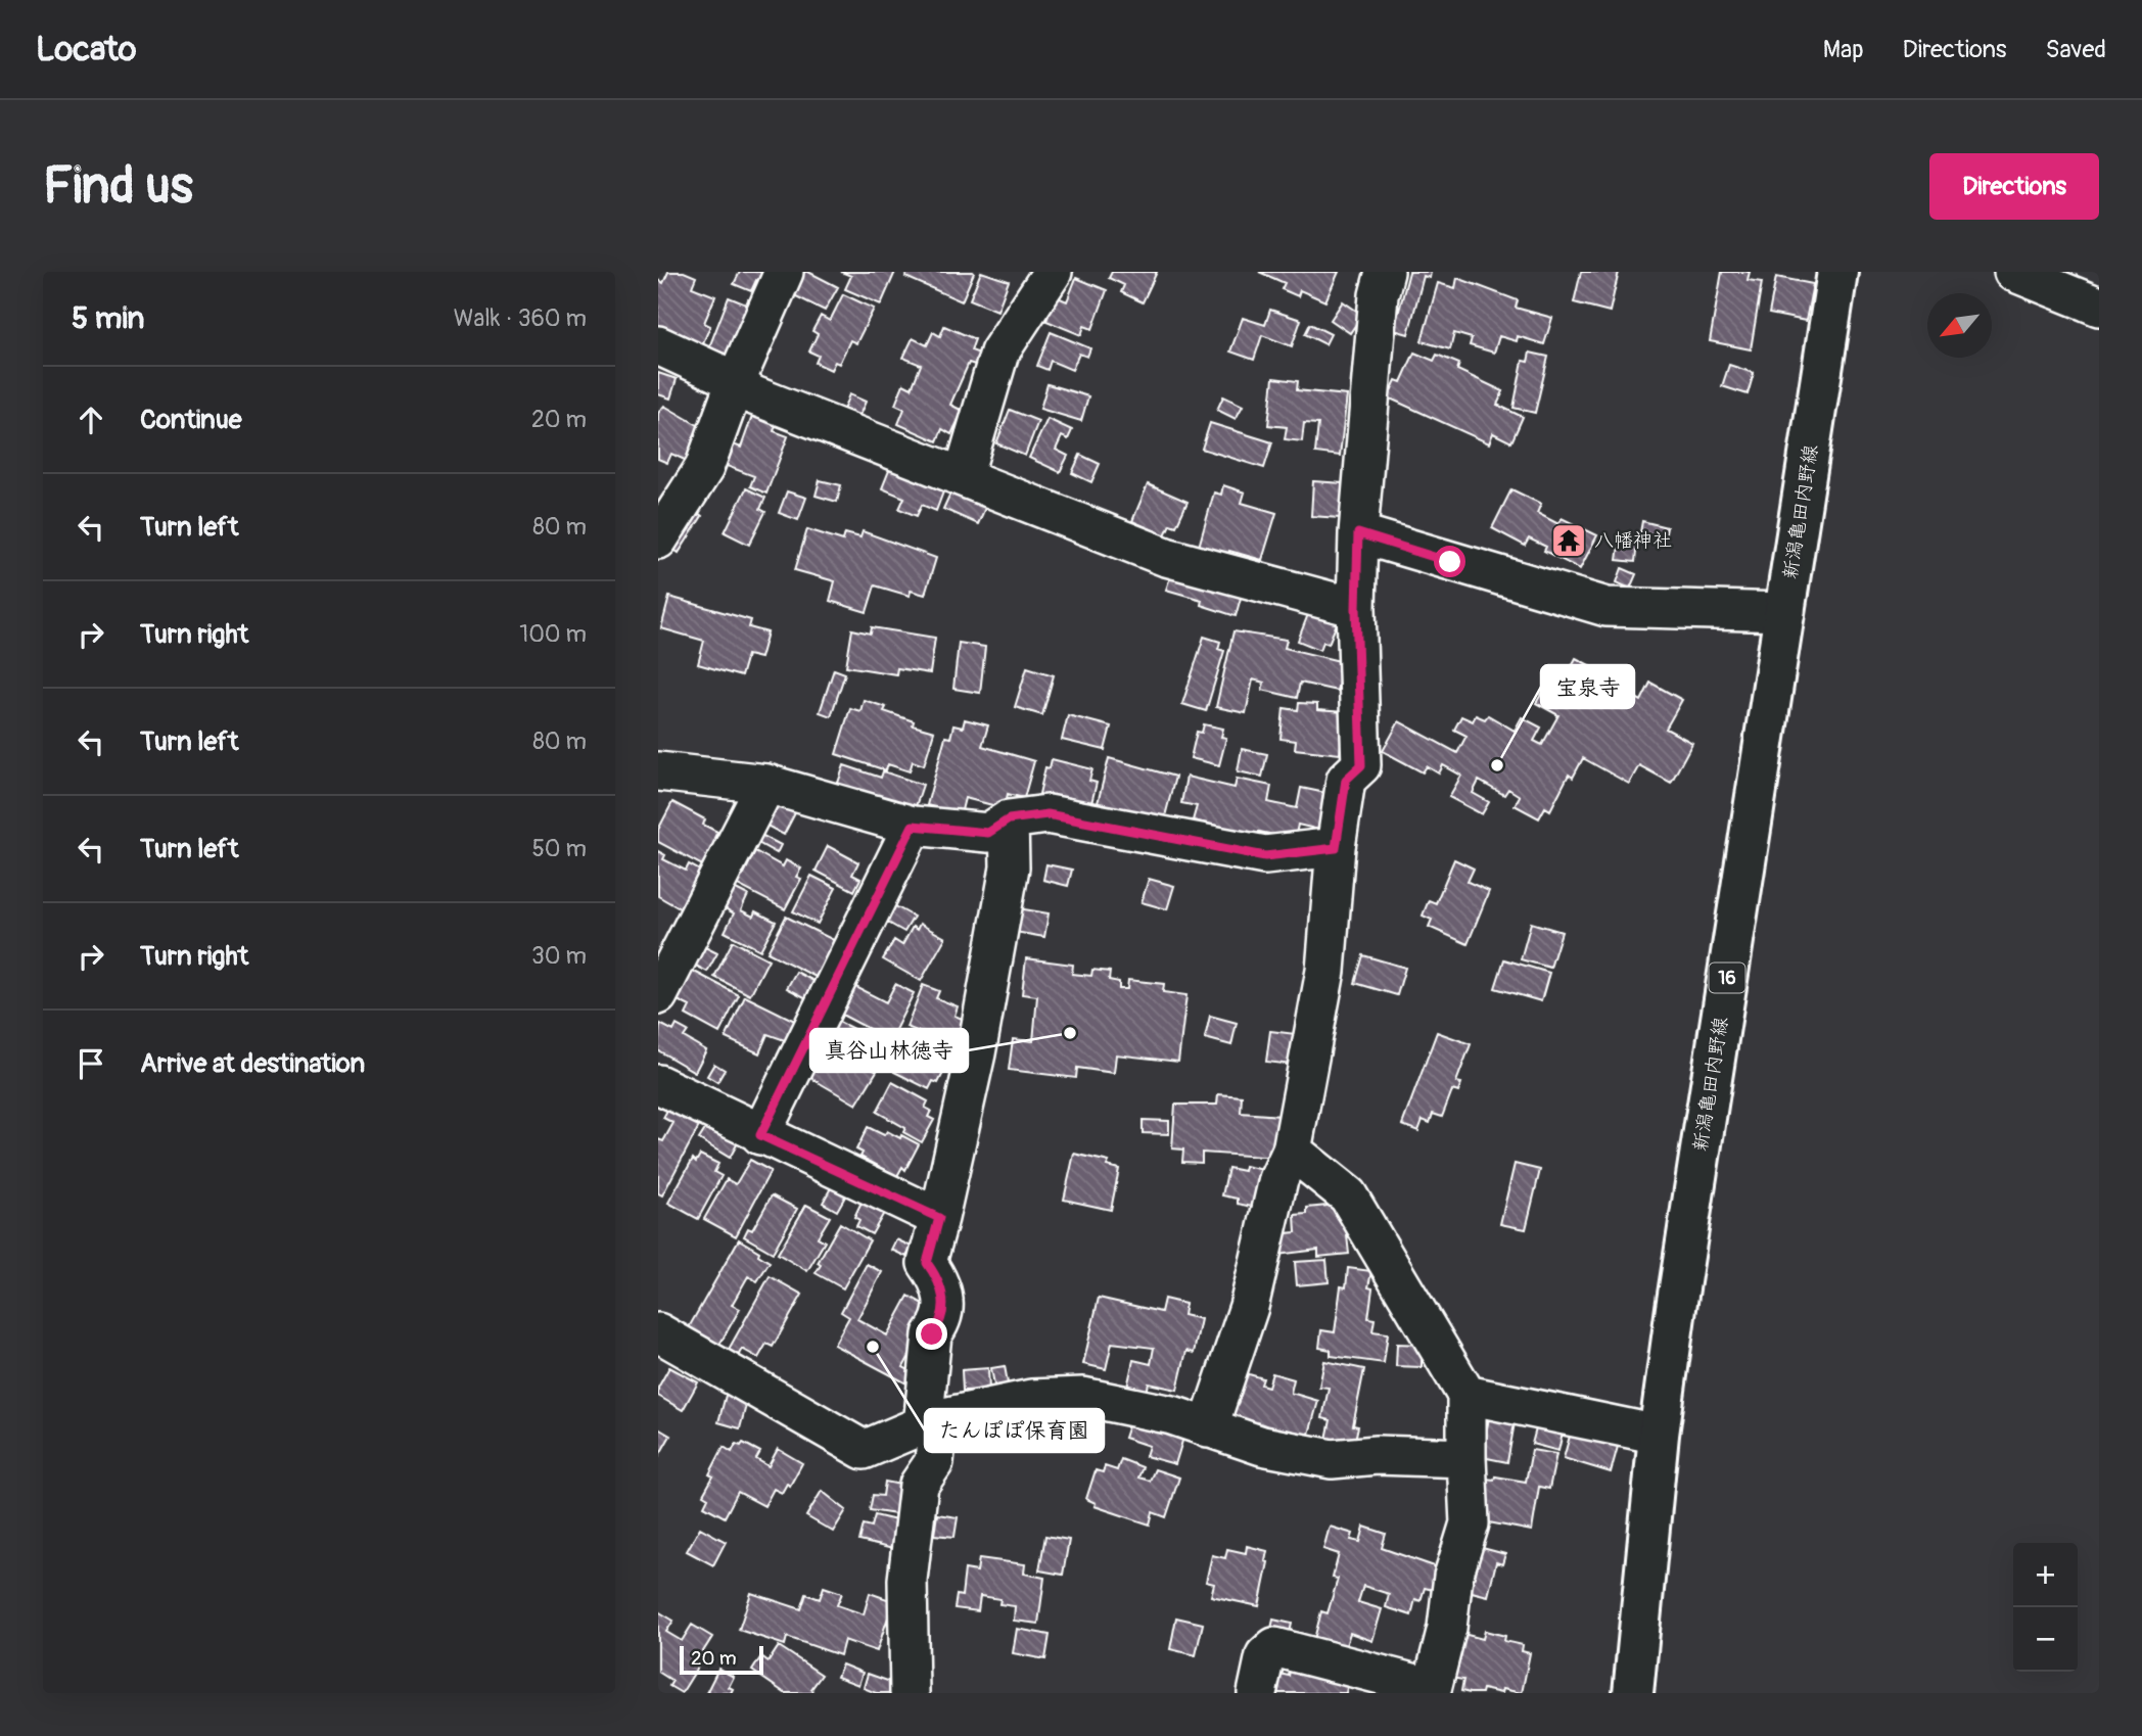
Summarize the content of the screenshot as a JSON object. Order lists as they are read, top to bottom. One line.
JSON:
{"streets":{"main road":["新潟亀田内野線","16"]},"places":{"temple":["八幡神社"],"other":["宝泉寺","真谷山林徳寺","たんぽぽ保育園"]},"scale_bar":"20 m","north":"bottom left","page":{"header":"Locato","nav":["Map","Directions","Saved"],"buttons":"Directions","title":"Find us","heading":["5 min","Walk · 360 m"],"list":[["Continue","20 m"],["Turn left","80 m"],["Turn right","100 m"],["Turn left","80 m"],["Turn left","50 m"],["Turn right","30 m"],"Arrive at destination"],"map_buttons":["+","−"],"scale":"20 m"}}
